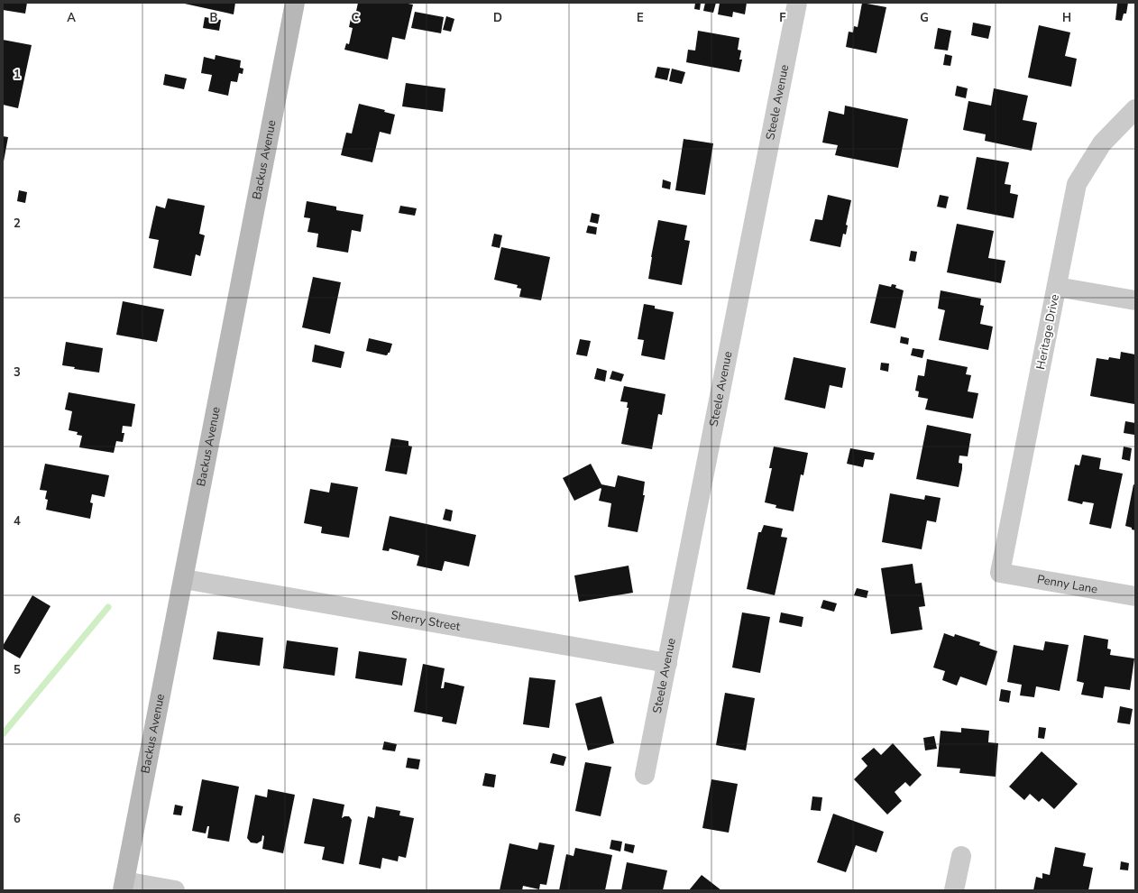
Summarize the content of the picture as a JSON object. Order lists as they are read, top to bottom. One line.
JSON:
{"streets":{"street":["Steele Avenue","Backus Avenue","Heritage Drive","Penny Lane","Sherry Street"]},"crossings":[["Steele Avenue","Sherry Street"],["Backus Avenue","Sherry Street"],["Heritage Drive","Penny Lane"]],"grid":{"columns":["A","B","C","D","E","F","G","H"],"rows":["1","2","3","4","5","6"]}}
